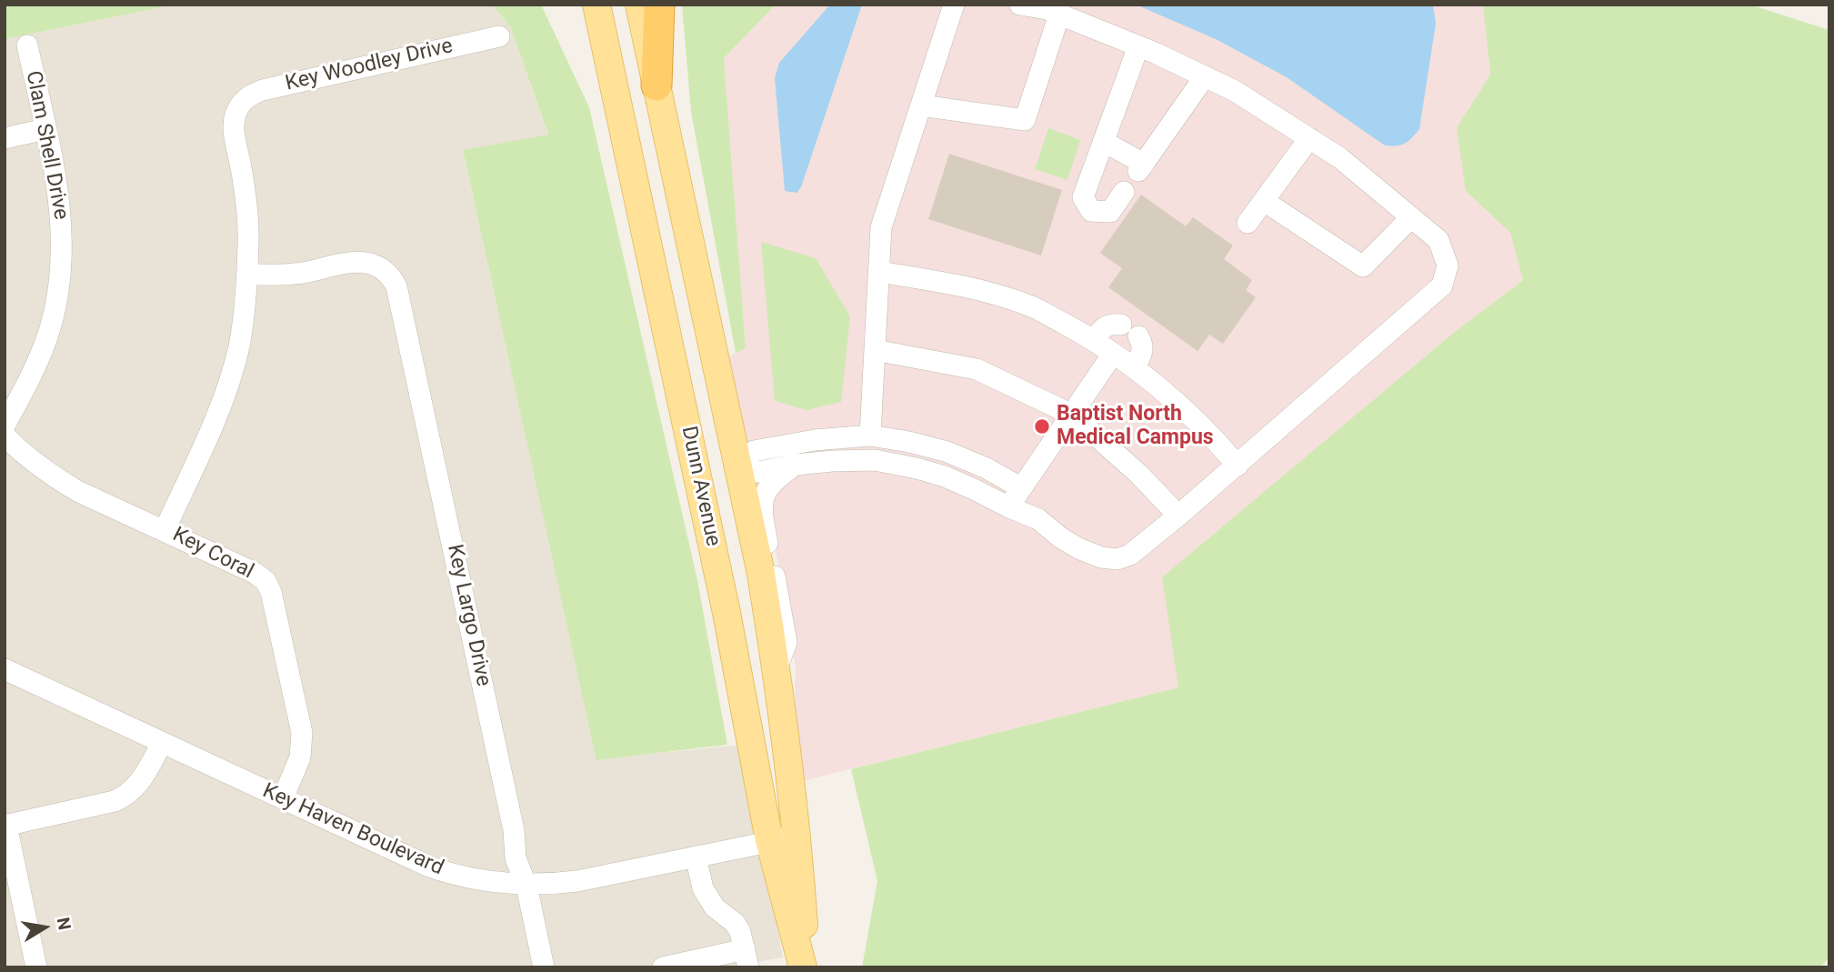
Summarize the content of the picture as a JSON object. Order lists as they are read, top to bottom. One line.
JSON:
{"streets":{"main road":["Dunn Avenue"],"street":["Key Woodley Drive","Clam Shell Drive","Key Coral","Key Largo Drive","Key Haven Boulevard"]},"crossings":[["Key Woodley Drive","Key Coral"],["Dunn Avenue","Key Haven Boulevard"],["Key Coral","Key Largo Drive"],["Key Coral","Key Haven Boulevard"],["Key Largo Drive","Key Haven Boulevard"]],"places":["Baptist North Medical Campus"],"north":"right"}
